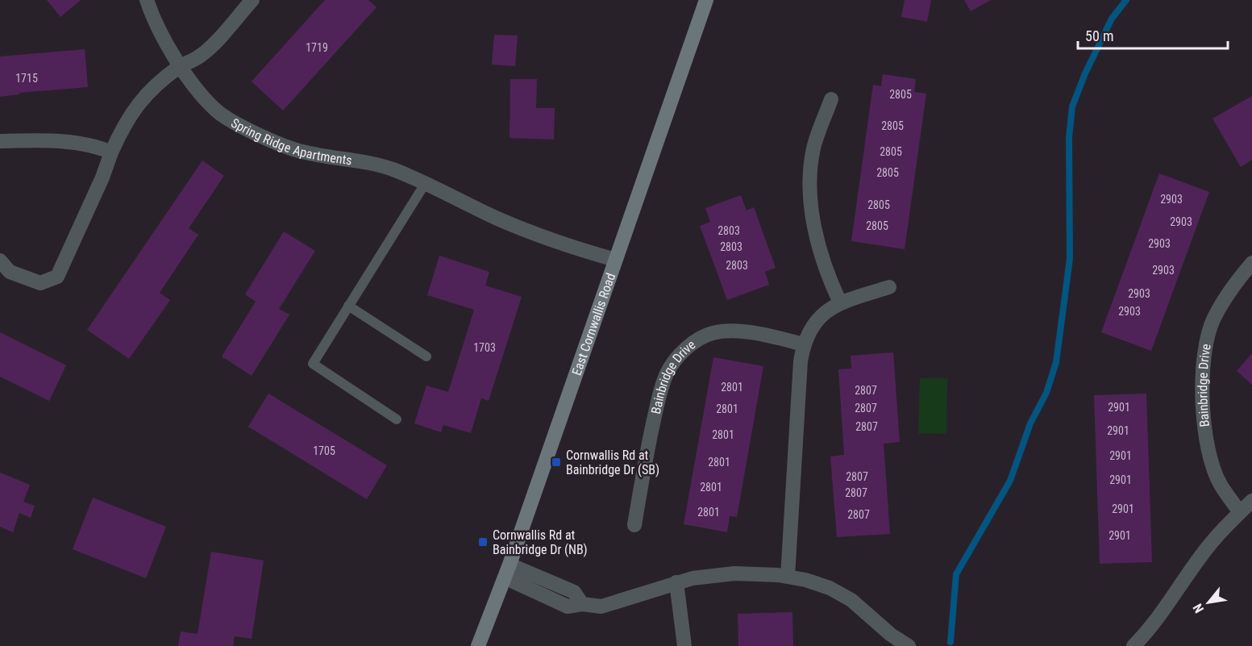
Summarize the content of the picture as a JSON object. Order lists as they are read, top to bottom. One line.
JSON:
{"streets":{"street":["Spring Ridge Apartments","East Cornwallis Road","Bainbridge Drive"]},"crossings":[["Spring Ridge Apartments","East Cornwallis Road"]],"places":{"transit":["Cornwallis Rd at Bainbridge Dr (SB)","Cornwallis Rd at Bainbridge Dr (NB)"]},"house_numbers":["1719","1715","2805","2805","2805","2805","2903","2805","2903","2805","2803","2903","2803","2803","2903","2903","2903","1703","2801","2807","2901","2807","2801","2807","2901","2801","1705","2901","2801","2807","2901","2801","2807","2901","2801","2807","2901"],"scale_bar":"50 m","north":"bottom left"}
